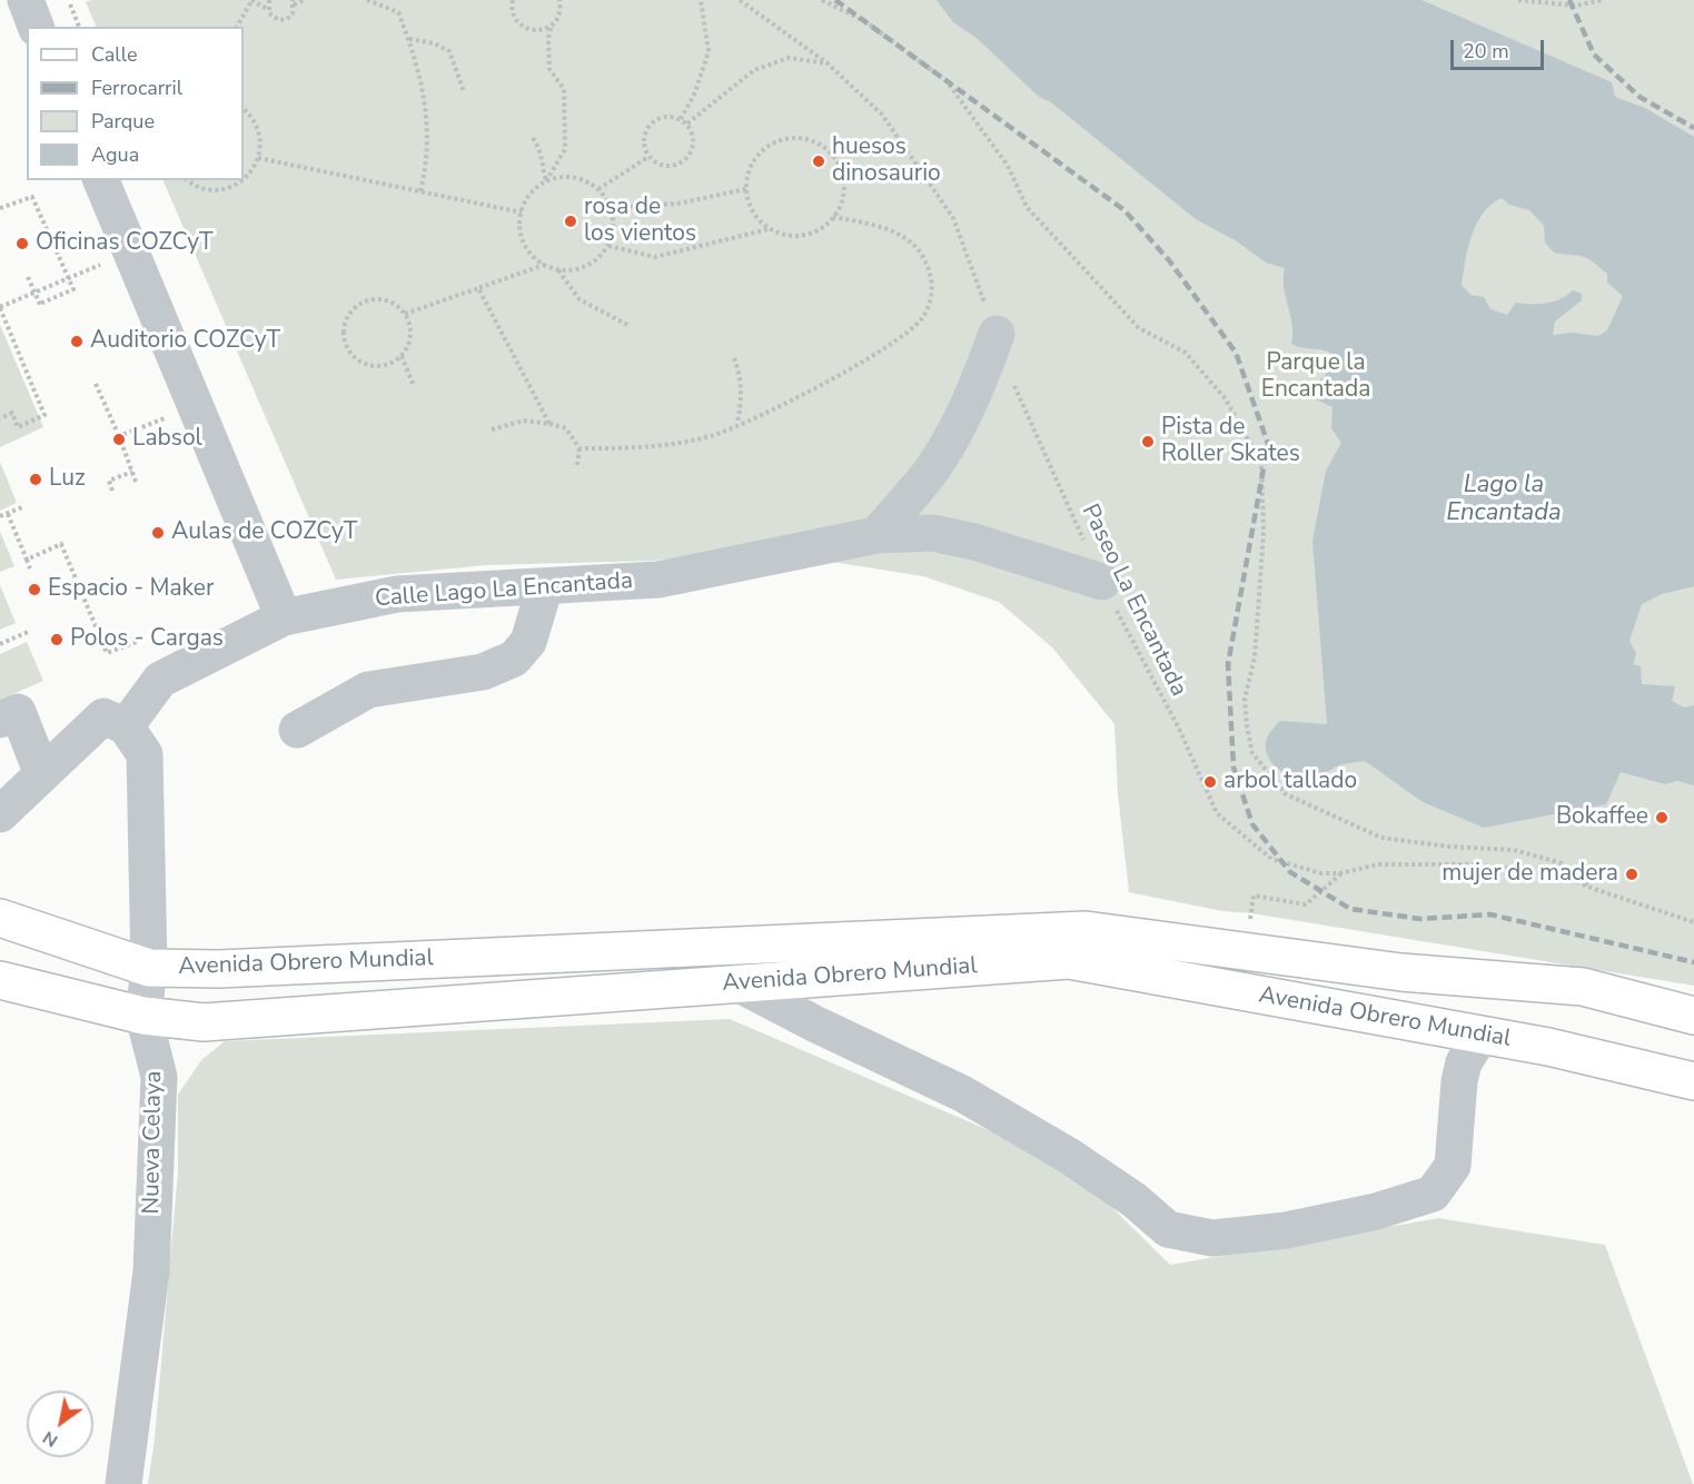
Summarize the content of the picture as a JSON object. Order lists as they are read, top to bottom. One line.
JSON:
{"streets":{"main road":["Avenida Obrero Mundial"],"street":["Calle Lago La Encantada","Nueva Celaya"],"path":["Paseo La Encantada"]},"crossings":[["Calle Lago La Encantada","Paseo La Encantada"],["Calle Lago La Encantada","Nueva Celaya"],["Avenida Obrero Mundial","Nueva Celaya"]],"water":["Lago la Encantada"],"parks":["Parque la Encantada"],"places":["huesos dinosaurio","rosa de los vientos","Oficinas COZCyT","Auditorio COZCyT","Labsol","Pista de Roller Skates","Luz","Aulas de COZCyT","Espacio - Maker","Polos - Cargas","arbol tallado","Bokaffee","mujer de madera"],"legend":["Calle","Ferrocarril","Parque","Agua"],"scale_bar":"20 m","north":"bottom left"}
